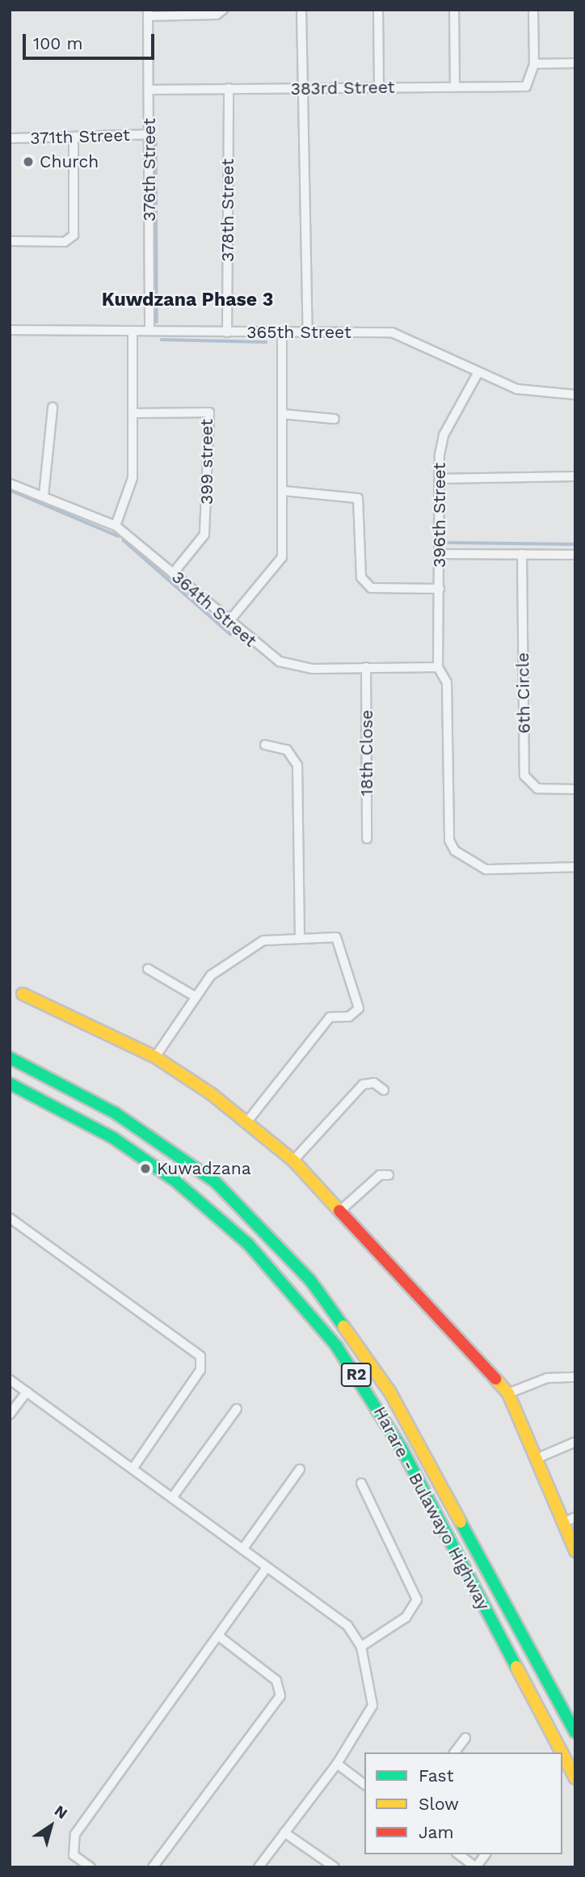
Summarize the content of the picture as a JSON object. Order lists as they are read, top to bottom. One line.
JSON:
{"streets":{"main road":["R2","Harare - Bulawayo Highway"],"street":["383rd Street","371th Street","376th Street","378th Street","365th Street","399 street","396th Street","364th Street","6th Circle","18th Close"]},"crossings":[["383rd Street","376th Street"],["383rd Street","378th Street"],["371th Street","376th Street"],["376th Street","365th Street"],["378th Street","365th Street"],["365th Street","396th Street"],["399 street","364th Street"],["396th Street","364th Street"],["364th Street","18th Close"]],"districts":["Kuwdzana Phase 3"],"places":["Church","Kuwadzana"],"legend":["Fast","Slow","Jam"],"scale_bar":"100 m","north":"top right"}
